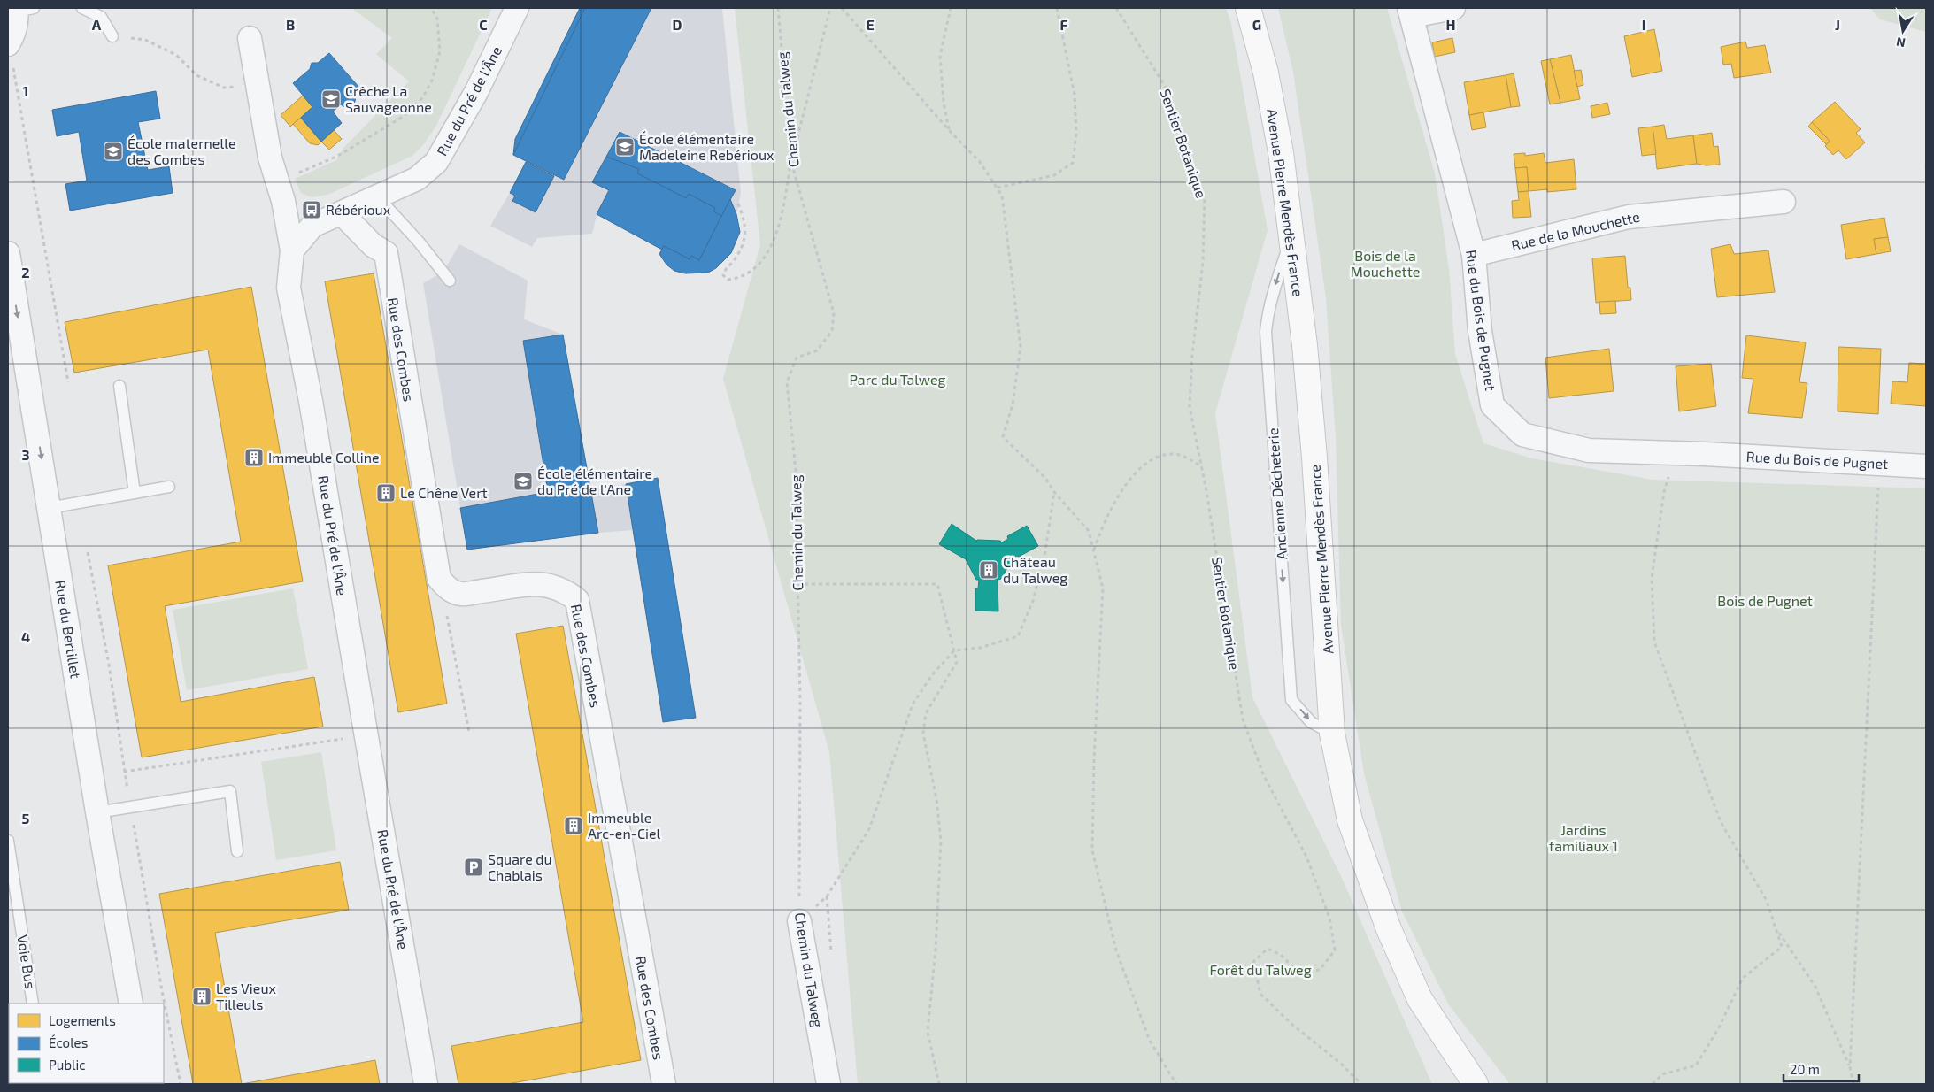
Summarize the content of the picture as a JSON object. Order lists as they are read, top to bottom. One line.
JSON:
{"streets":{"main road":["Avenue Pierre Mendès France"],"street":["Rue du Pré de l'Âne","Chemin du Talweg","Rue de la Mouchette","Rue du Bois de Pugnet","Rue des Combes","Rue du Bertillet"],"lane":["Ancienne Décheterie","Voie Bus"],"path":["Sentier Botanique"]},"crossings":[["Rue du Pré de l'Âne","Rue des Combes"],["Avenue Pierre Mendès France","Ancienne Décheterie"],["Rue de la Mouchette","Rue du Bois de Pugnet"]],"one_way":["Ancienne Décheterie"],"parks":["Bois de la Mouchette","Parc du Talweg","Bois de Pugnet","Jardins familiaux 1","Forêt du Talweg"],"places":{"school or university":["Crêche La Sauvageonne","École élémentaire Madeleine Rebérioux","École maternelle des Combes","École élémentaire du Pré de l'Ane"],"bus stop":["Rébérioux"],"building":["Immeuble Colline","Le Chêne Vert","Château du Talweg","Immeuble Arc-en-Ciel","Les Vieux Tilleuls"],"parking":["Square du Chablais"]},"legend":["Logements","Écoles","Public"],"scale_bar":"20 m","north":"bottom","grid":{"columns":["A","B","C","D","E","F","G","H","I","J"],"rows":["1","2","3","4","5"]}}
